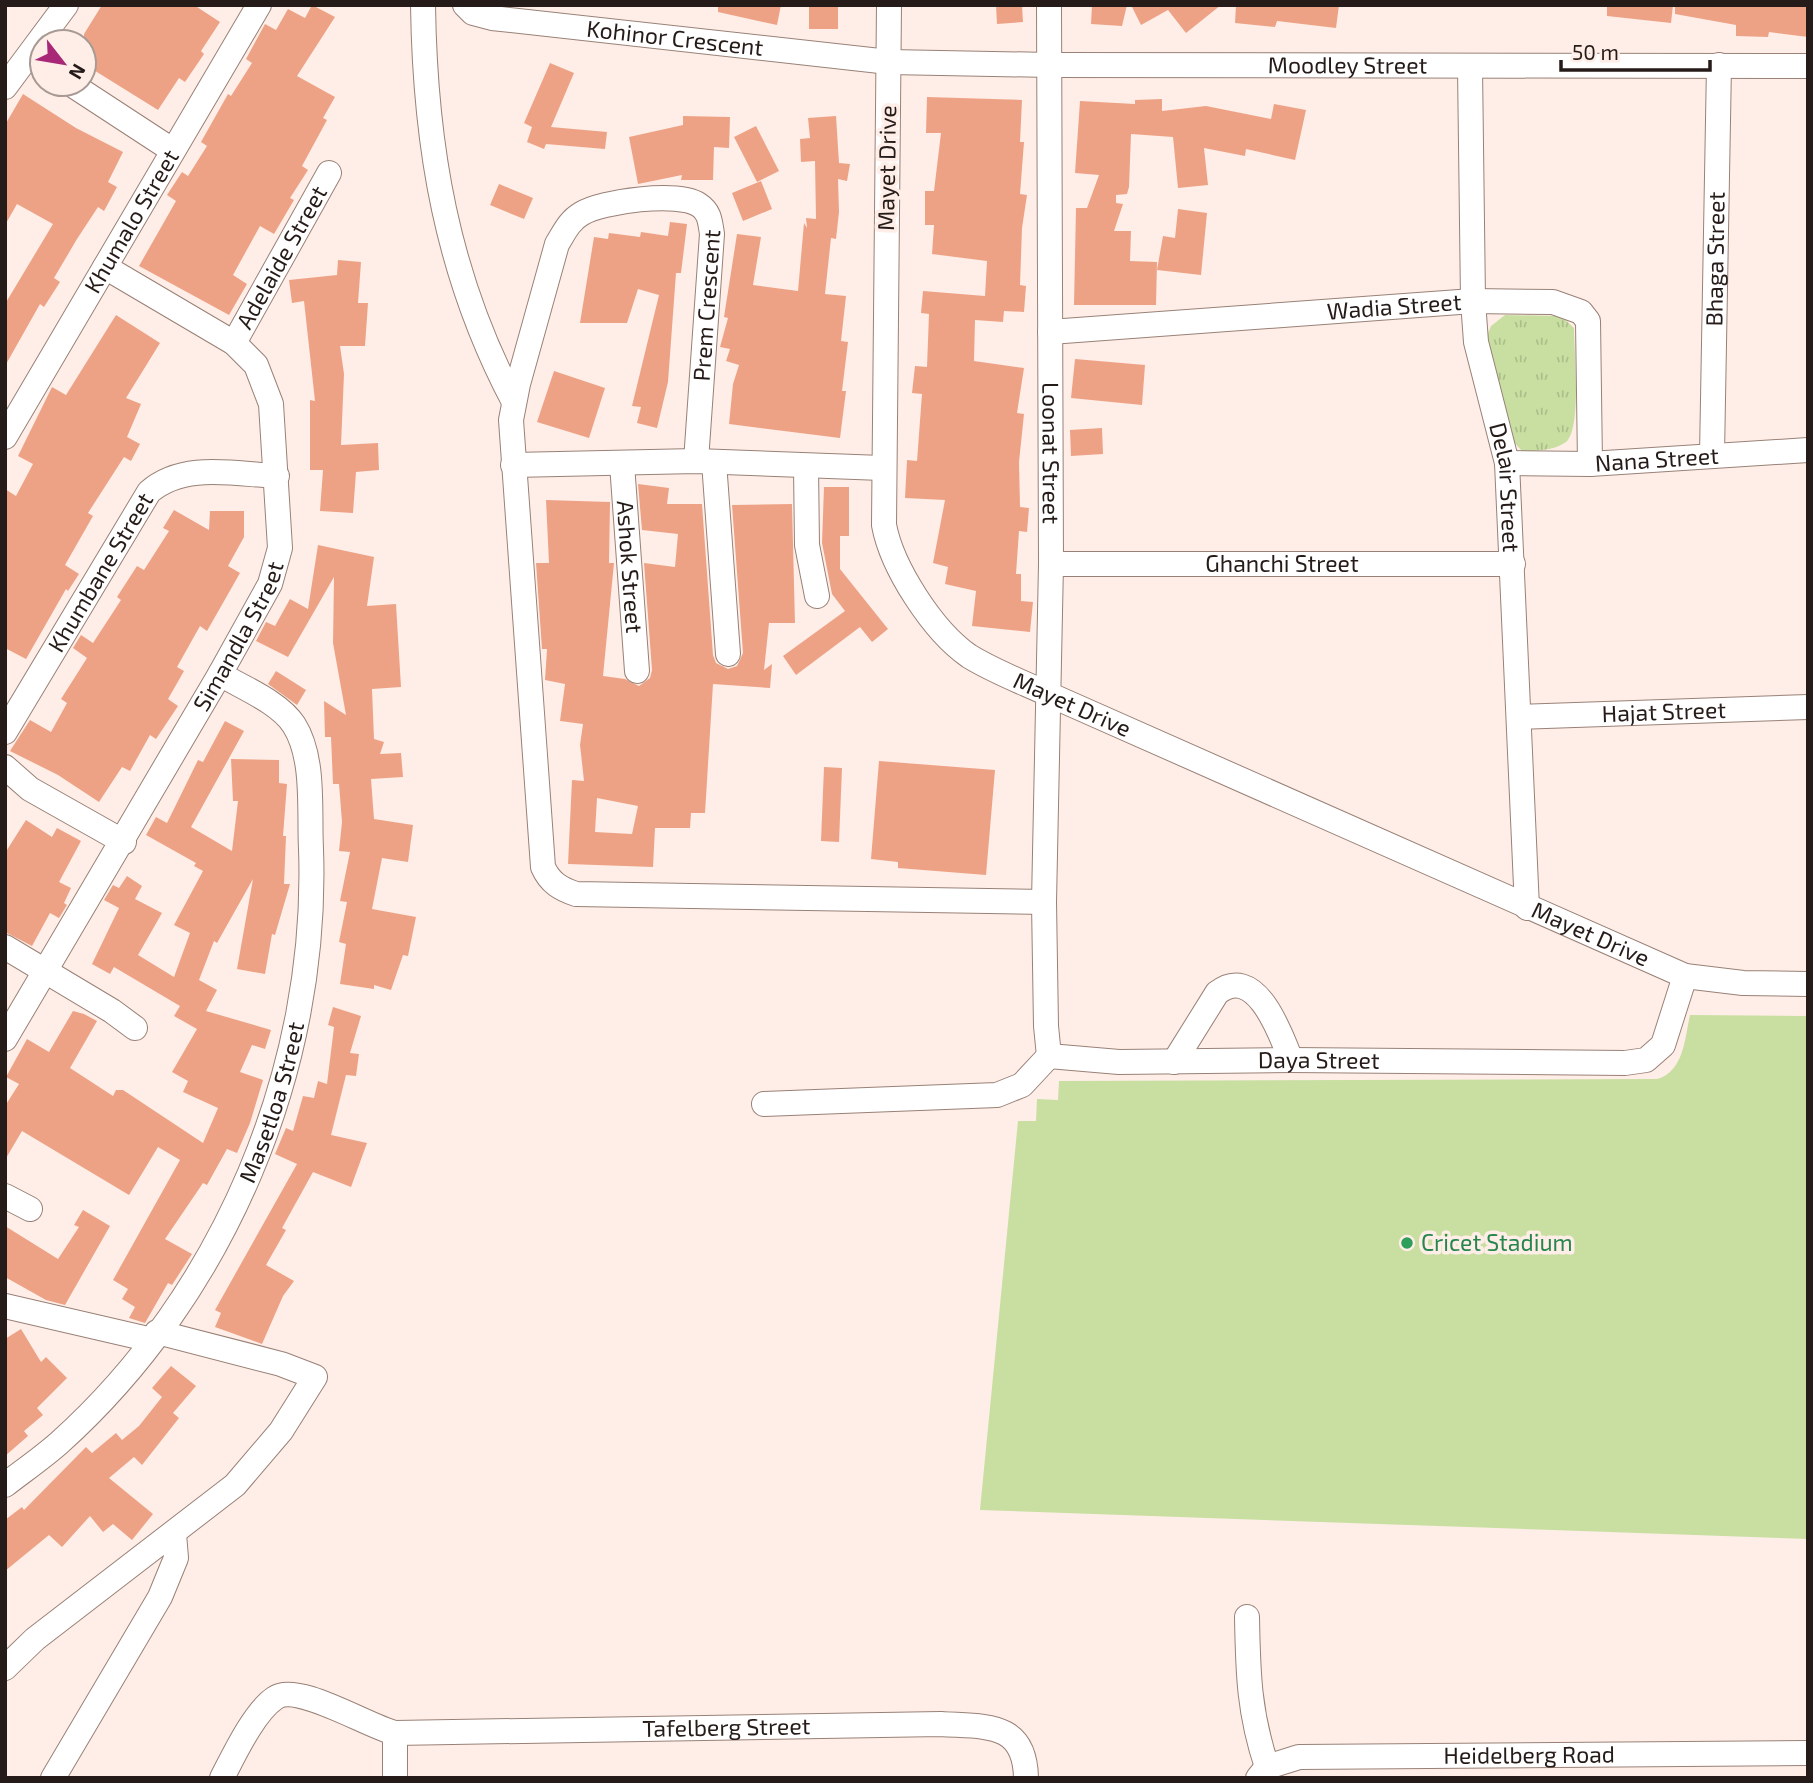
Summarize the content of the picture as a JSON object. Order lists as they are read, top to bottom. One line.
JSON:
{"streets":{"street":["Kohinor Crescent","Moodley Street","Mayet Drive","Khumalo Street","Adelaide Street","Bhaga Street","Prem Crescent","Wadia Street","Loonat Street","Nana Street","Delair Street","Ghanchi Street","Ashok Street","Khumbane Street","Simandla Street","Hajat Street","Daya Street","Masetloa Street","Tafelberg Street","Heidelberg Road"]},"crossings":[["Kohinor Crescent","Moodley Street"],["Kohinor Crescent","Mayet Drive"],["Moodley Street","Mayet Drive"],["Moodley Street","Bhaga Street"],["Moodley Street","Loonat Street"],["Moodley Street","Delair Street"],["Mayet Drive","Loonat Street"],["Mayet Drive","Delair Street"],["Mayet Drive","Daya Street"],["Khumalo Street","Simandla Street"],["Adelaide Street","Simandla Street"],["Bhaga Street","Nana Street"],["Prem Crescent","Loonat Street"],["Wadia Street","Loonat Street"],["Wadia Street","Nana Street"],["Wadia Street","Delair Street"],["Loonat Street","Ghanchi Street"],["Nana Street","Delair Street"],["Delair Street","Ghanchi Street"],["Delair Street","Hajat Street"],["Khumbane Street","Simandla Street"],["Simandla Street","Masetloa Street"]],"places":["Cricet Stadium"],"scale_bar":"50 m","north":"bottom right"}
